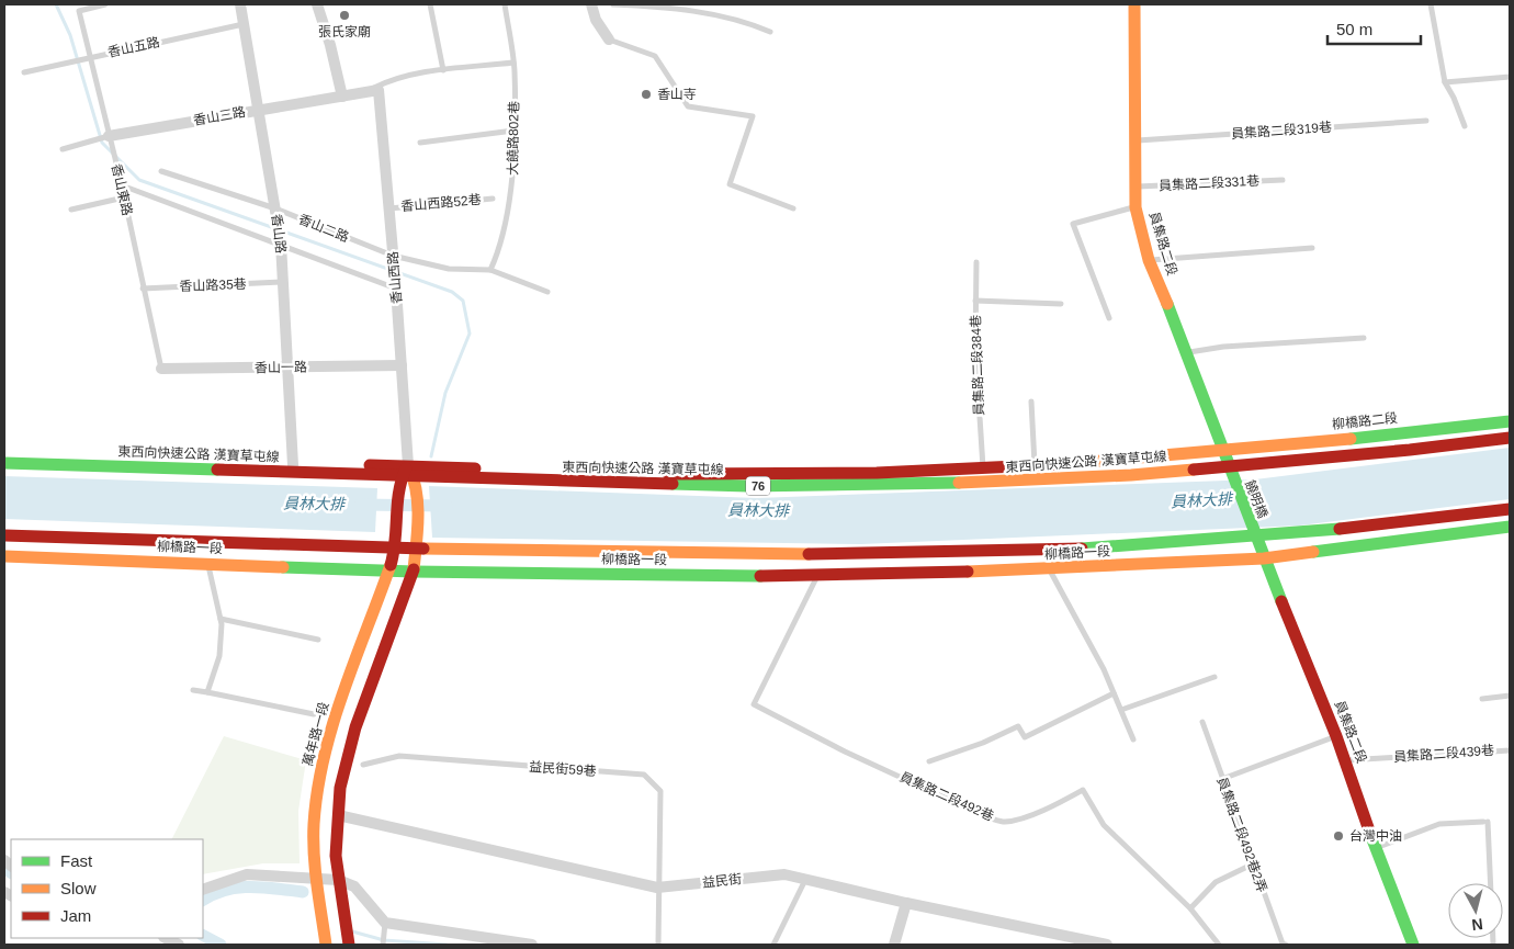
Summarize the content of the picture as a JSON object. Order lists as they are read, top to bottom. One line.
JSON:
{"streets":{"main road":["員集路二段","柳橋路二段","東西向快速公路 漢寶草屯線","76","饒明橋","柳橋路一段","萬年路一段"],"street":["香山三路","香山路","香山西路","香山一路","益民街"],"lane":["香山五路","員集路二段319巷","大饒路802巷","員集路二段331巷","香山東路","香山西路52巷","香山二路","香山路35巷","員集路二段384巷","員集路二段439巷","益民街59巷","員集路二段492巷","員集路二段492巷2弄"]},"crossings":[["香山五路","香山東路"],["香山五路","香山路"],["香山三路","香山東路"],["香山三路","香山路"],["香山三路","香山西路"],["員集路二段319巷","員集路二段"],["大饒路802巷","香山二路"],["員集路二段331巷","員集路二段"],["香山東路","香山路35巷"],["香山東路","香山一路"],["香山西路52巷","香山西路"],["香山二路","香山路"],["香山二路","香山西路"],["香山路","香山路35巷"],["香山路","香山一路"],["員集路二段","柳橋路二段"],["員集路二段","饒明橋"],["員集路二段","柳橋路一段"],["員集路二段","員集路二段439巷"],["香山西路","香山一路"],["香山西路","萬年路一段"],["柳橋路一段","萬年路一段"],["柳橋路一段","員集路二段492巷"],["益民街59巷","益民街"]],"water":["員林大排"],"places":["張氏家廟","香山寺","台灣中油"],"legend":["Fast","Slow","Jam"],"scale_bar":"50 m","north":"bottom"}
